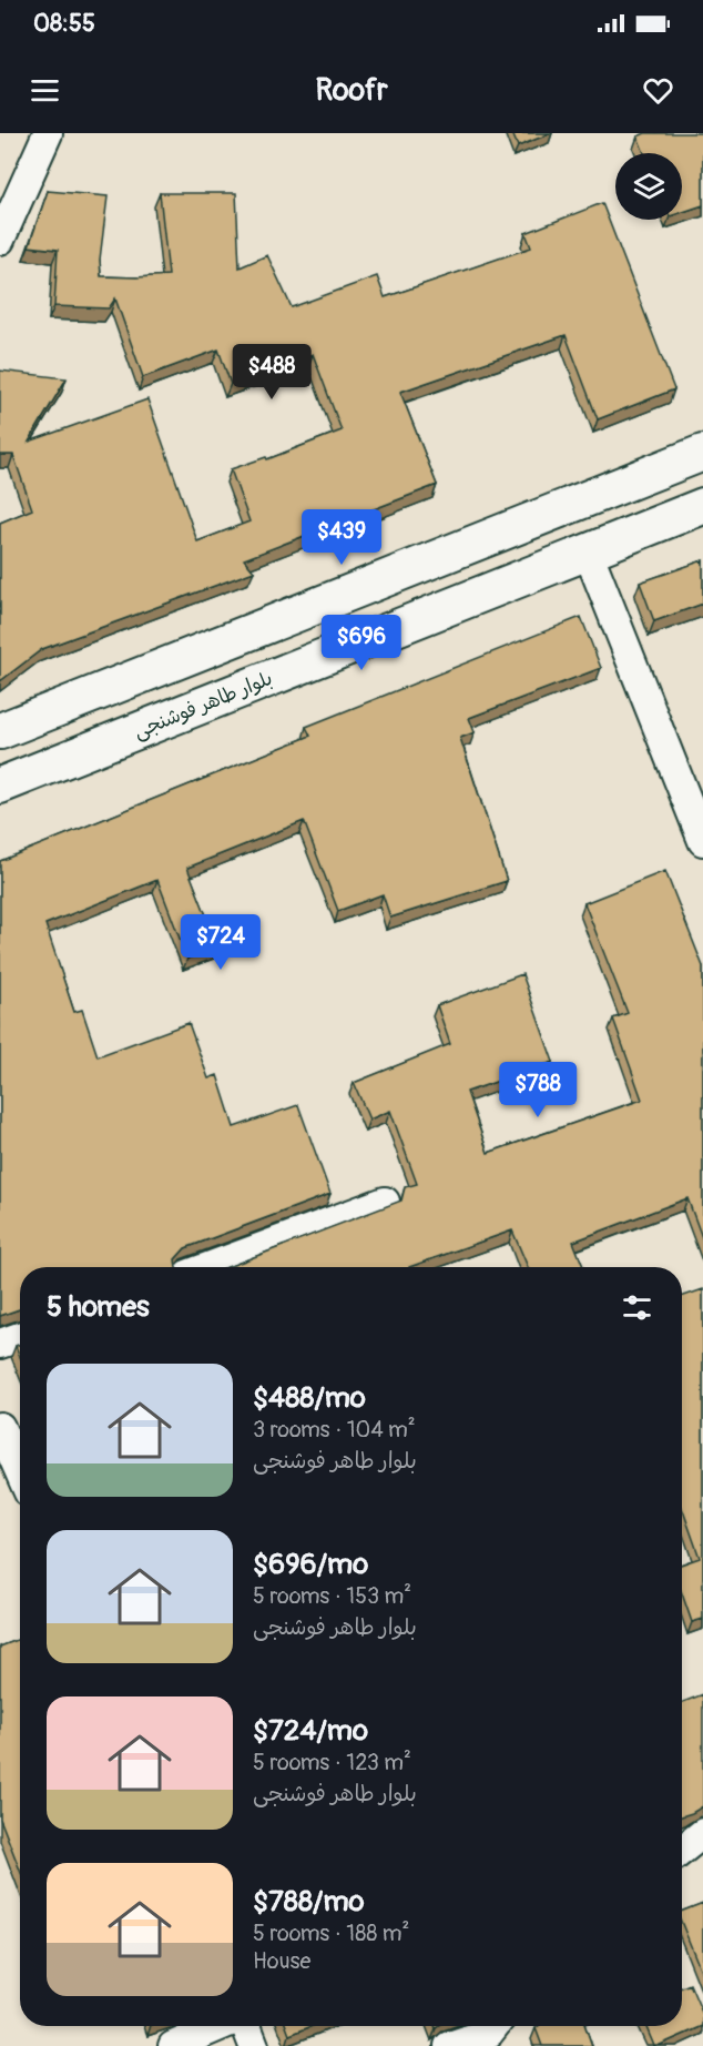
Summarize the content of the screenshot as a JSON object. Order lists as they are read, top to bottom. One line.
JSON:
{"streets":{"street":["بلوار طاهر فوشنجی"]},"page":{"status":"08:55","header":"Roofr","price":["$488","$439","$696","$724","$788"],"heading":"5 homes","list":[{"name":"$488/mo","note":"3 rooms · 104 m² · بلوار طاهر فوشنجی"},{"name":"$696/mo","note":"5 rooms · 153 m² · بلوار طاهر فوشنجی"},{"name":"$724/mo","note":"5 rooms · 123 m² · بلوار طاهر فوشنجی"},{"name":"$788/mo","note":"5 rooms · 188 m² · House"}]}}
